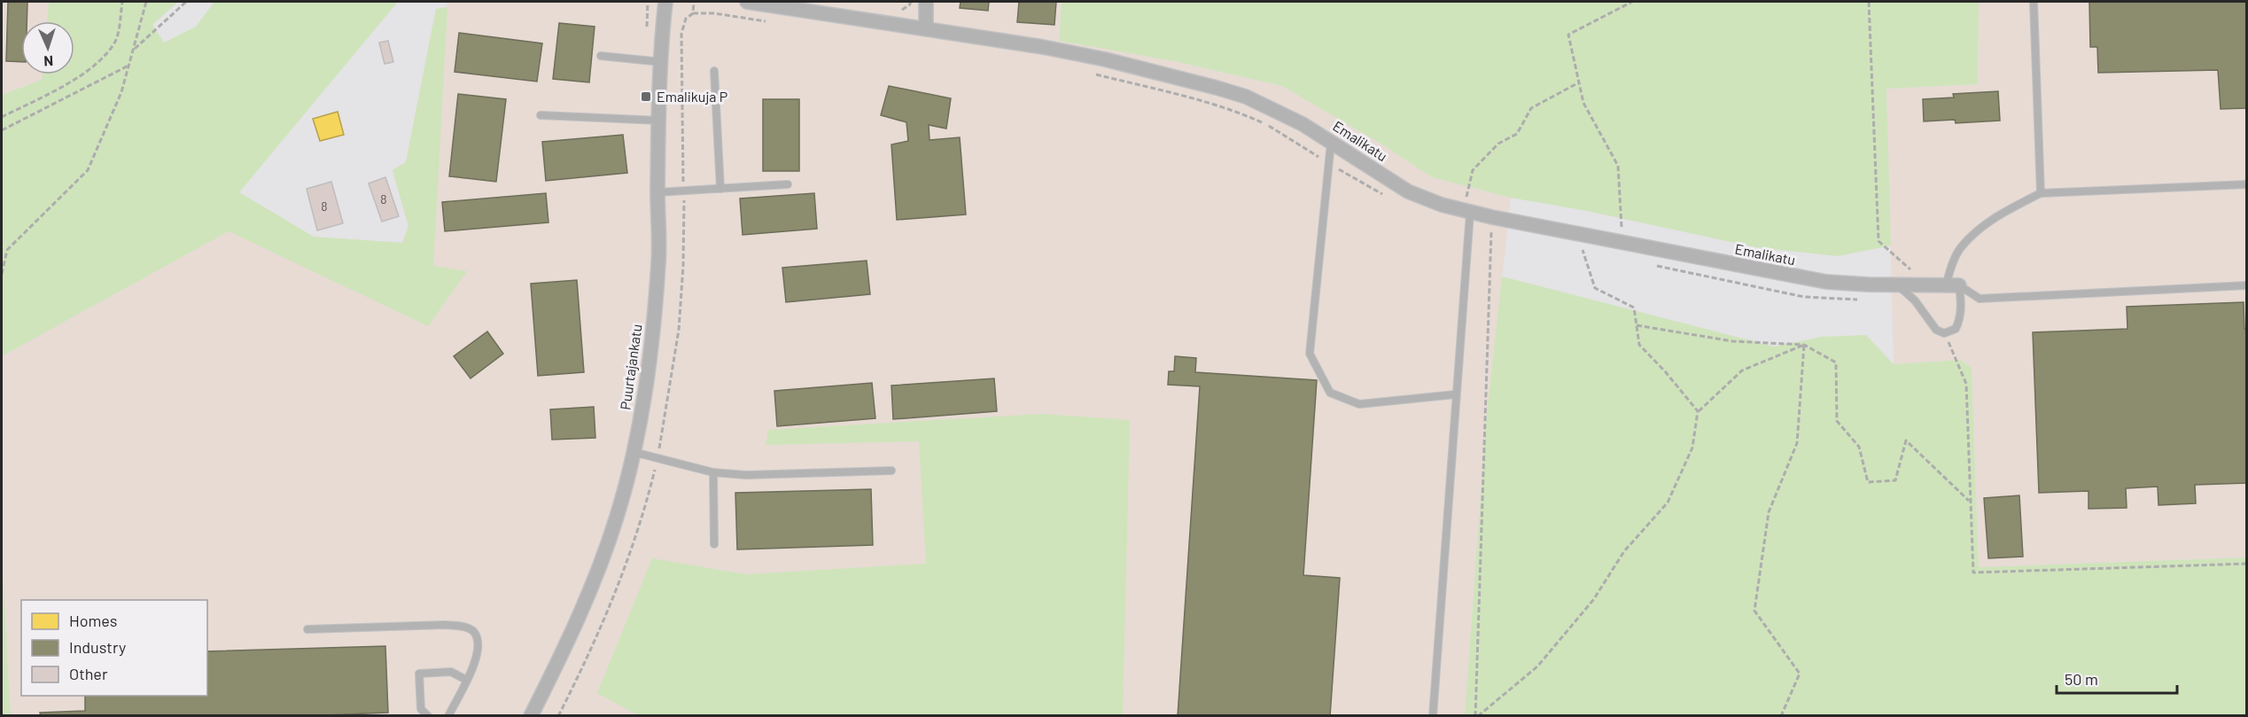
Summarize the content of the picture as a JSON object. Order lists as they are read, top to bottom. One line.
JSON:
{"streets":{"street":["Emalikatu","Puurtajankatu"]},"places":{"transit":["Emalikuja P"]},"house_numbers":["8","8"],"legend":["Homes","Industry","Other"],"scale_bar":"50 m","north":"bottom"}
